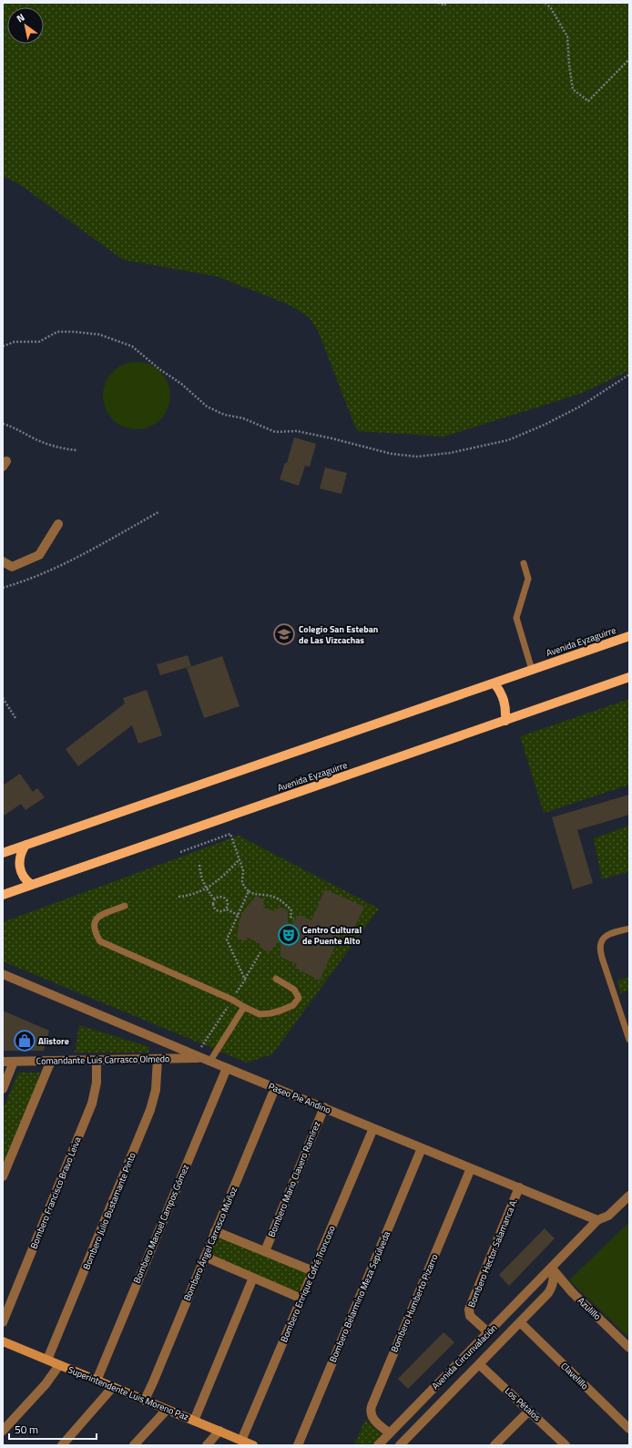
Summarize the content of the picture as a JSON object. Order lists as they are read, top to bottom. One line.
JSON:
{"streets":{"main road":["Avenida Eyzaguirre"],"street":["Comandante Luis Carrasco Olmedo","Paseo Pie Andino","Bombero Mario Clavero Ramírez","Bombero Francisco Bravo Leiva","Bombero Julio Bustamante Pinto","Bombero Manuel Campos Gómez","Bombero Ángel Carrasco Muñoz","Bombero Hector Salamanca A.","Bombero Enrique Cofré Troncoso","Bombero Belarmino Meza Sepúlveda","Bombero Humberto Pizarro","Azulillo","Avenida Circunvalación","Clavelillo","Superintendente Luis Moreno Paz","Los Pétalos"]},"crossings":[["Comandante Luis Carrasco Olmedo","Paseo Pie Andino"],["Comandante Luis Carrasco Olmedo","Bombero Francisco Bravo Leiva"],["Comandante Luis Carrasco Olmedo","Bombero Julio Bustamante Pinto"],["Paseo Pie Andino","Bombero Mario Clavero Ramírez"],["Paseo Pie Andino","Bombero Manuel Campos Gómez"],["Paseo Pie Andino","Bombero Ángel Carrasco Muñoz"],["Paseo Pie Andino","Bombero Hector Salamanca A."],["Paseo Pie Andino","Bombero Enrique Cofré Troncoso"],["Paseo Pie Andino","Bombero Belarmino Meza Sepúlveda"],["Paseo Pie Andino","Bombero Humberto Pizarro"],["Paseo Pie Andino","Avenida Circunvalación"],["Bombero Julio Bustamante Pinto","Superintendente Luis Moreno Paz"],["Bombero Manuel Campos Gómez","Superintendente Luis Moreno Paz"],["Bombero Ángel Carrasco Muñoz","Superintendente Luis Moreno Paz"],["Bombero Hector Salamanca A.","Avenida Circunvalación"],["Bombero Enrique Cofré Troncoso","Superintendente Luis Moreno Paz"],["Bombero Humberto Pizarro","Avenida Circunvalación"],["Azulillo","Avenida Circunvalación"],["Avenida Circunvalación","Clavelillo"],["Avenida Circunvalación","Los Pétalos"]],"places":{"school or university":["Colegio San Esteban de Las Vizcachas"],"theatre":["Centro Cultural de Puente Alto"],"shop":["Alistore"]},"scale_bar":"50 m","north":"top left"}
